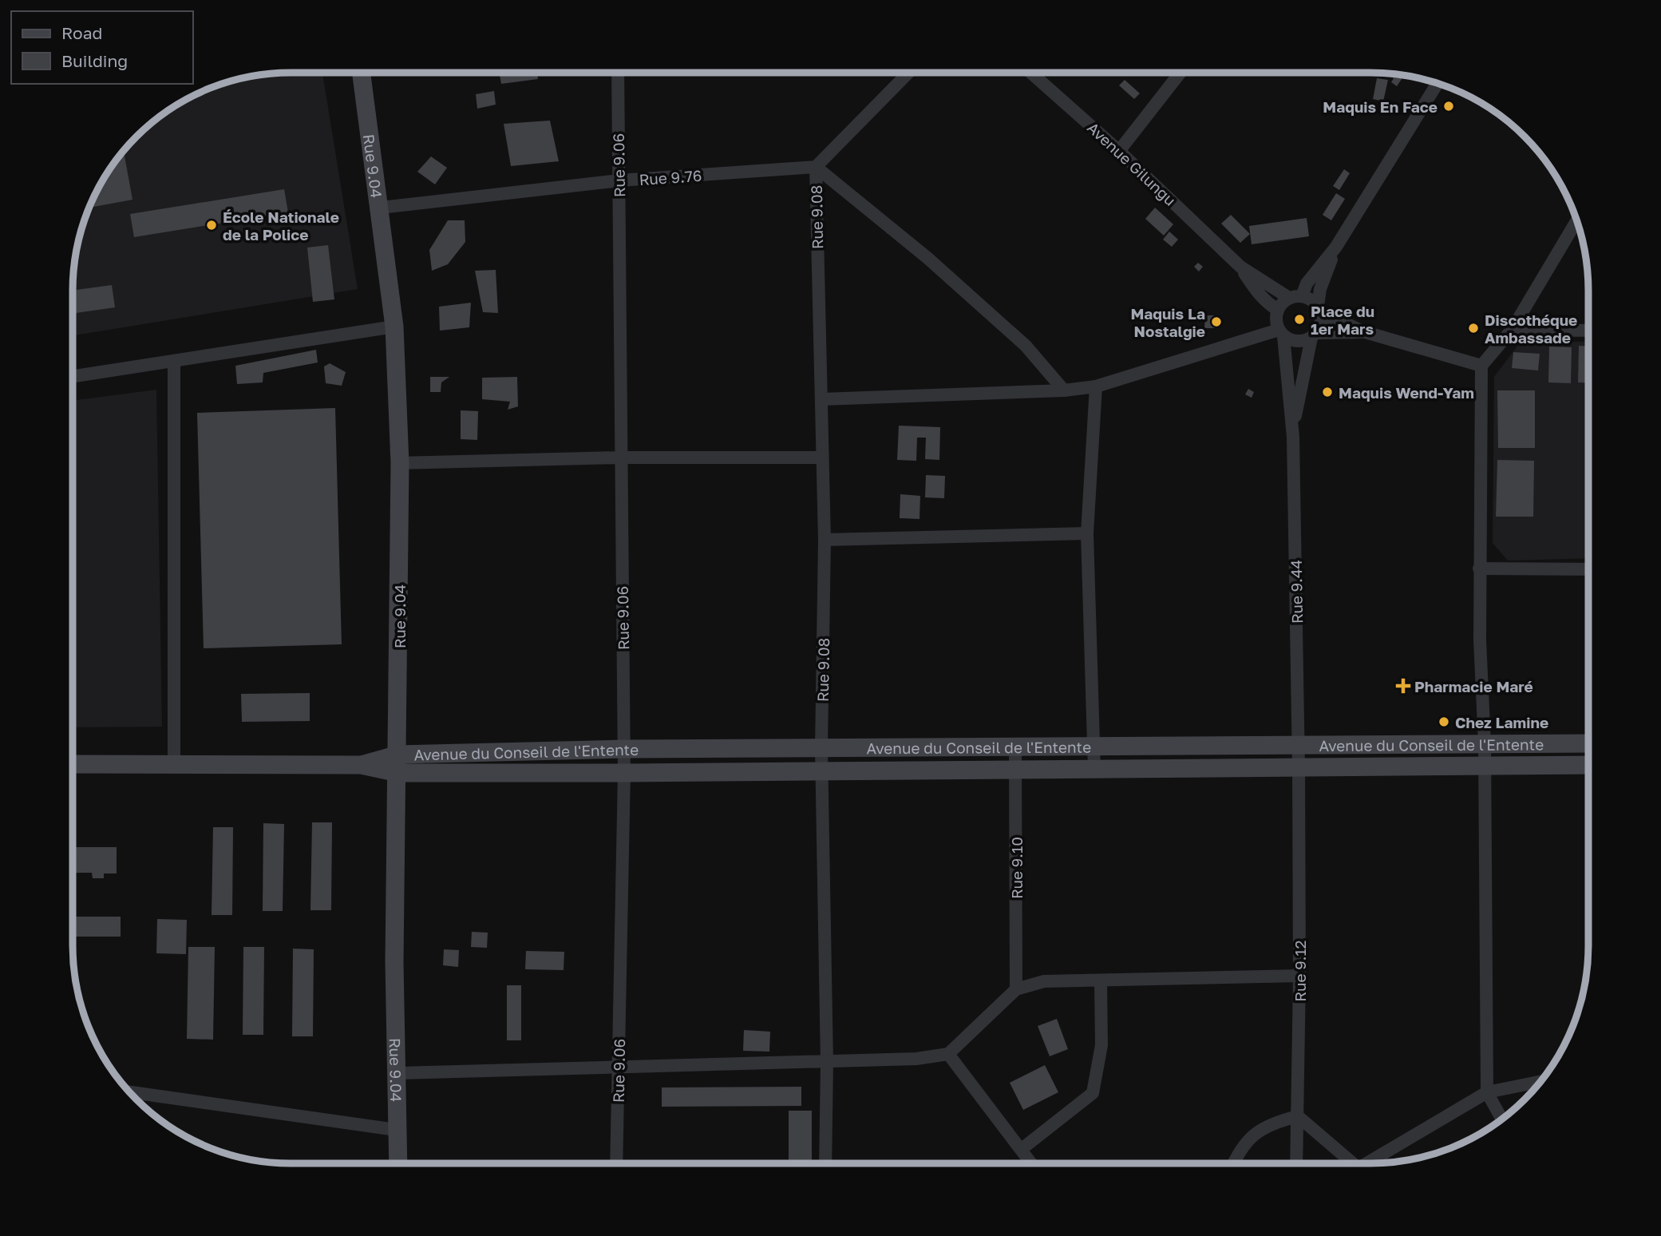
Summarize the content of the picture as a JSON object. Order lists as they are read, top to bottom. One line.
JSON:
{"streets":{"street":["Avenue Gilungu","Rue 9.04","Rue 9.06","Rue 9.76","Rue 9.08","Rue 9.44","Avenue du Conseil de l'Entente","Rue 9.10","Rue 9.12"]},"crossings":[["Rue 9.04","Rue 9.76"],["Rue 9.04","Avenue du Conseil de l'Entente"],["Rue 9.06","Rue 9.76"],["Rue 9.06","Avenue du Conseil de l'Entente"],["Rue 9.76","Rue 9.08"],["Rue 9.08","Avenue du Conseil de l'Entente"],["Rue 9.44","Avenue du Conseil de l'Entente"],["Rue 9.44","Rue 9.12"],["Avenue du Conseil de l'Entente","Rue 9.10"],["Avenue du Conseil de l'Entente","Rue 9.12"]],"places":{"other":["Maquis En Face","École Nationale de la Police","Place du 1er Mars","Maquis La Nostalgie","Discothéque Ambassade","Maquis Wend-Yam","Chez Lamine"],"health":["Pharmacie Maré"]},"legend":["Road","Building"]}
